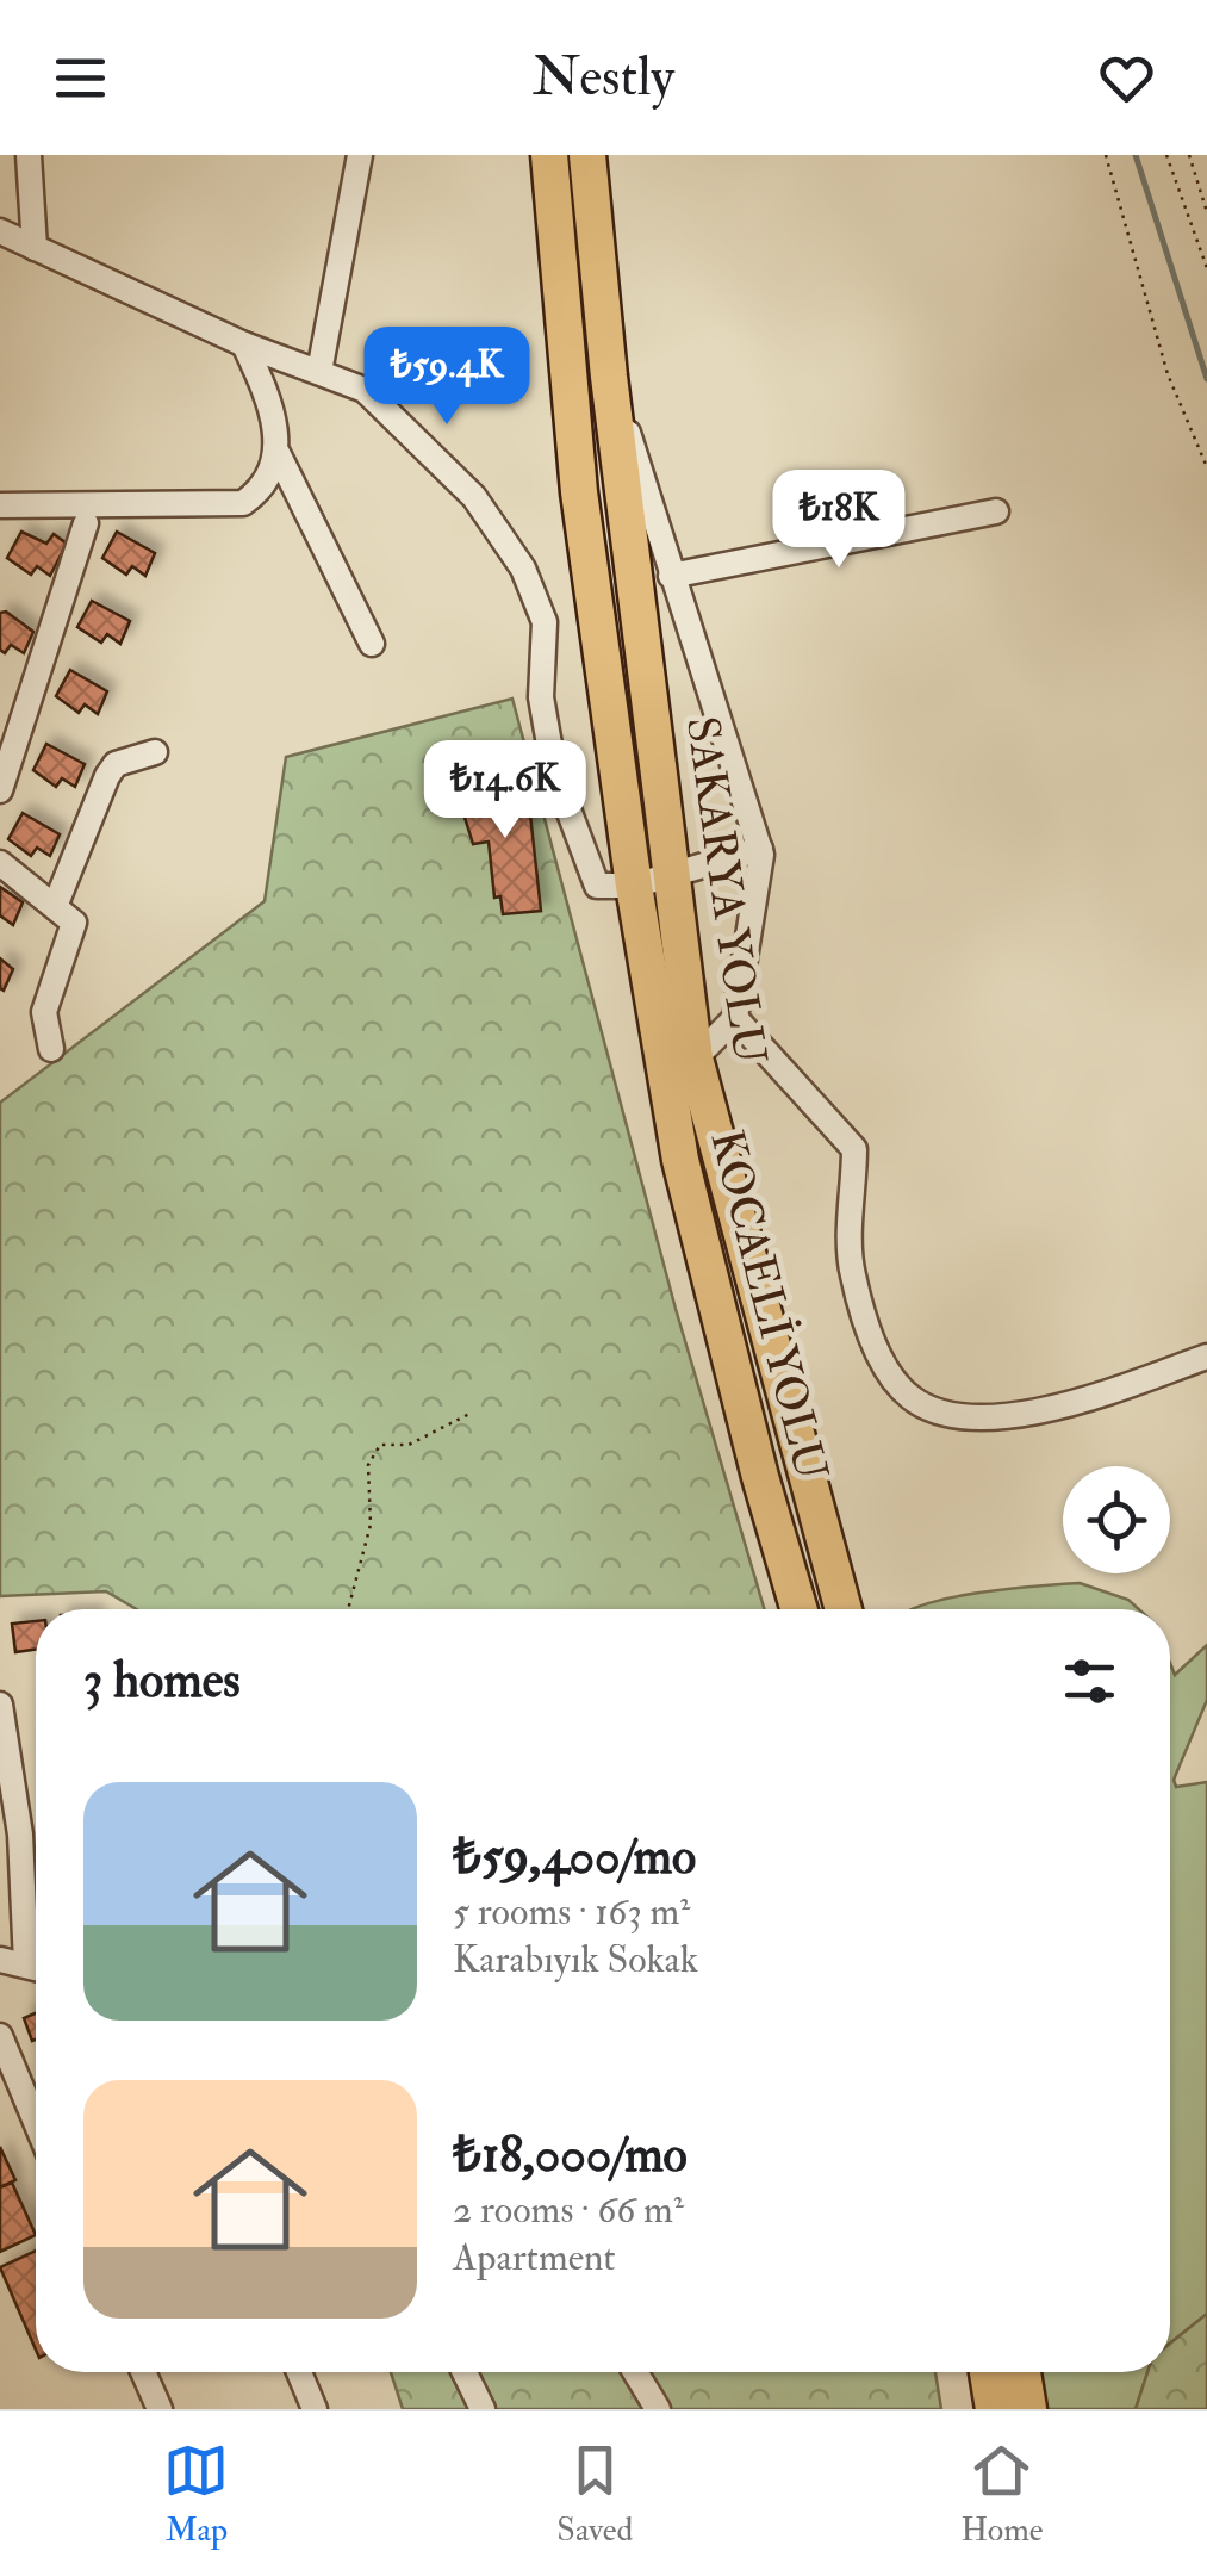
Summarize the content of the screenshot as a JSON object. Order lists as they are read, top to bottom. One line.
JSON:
{"streets":{"highway":["SAKARYA YOLU","KOCAELİ YOLU"]},"page":{"header":"Nestly","price":["₺59.4K","₺18K","₺14.6K"],"heading":"3 homes","list":[{"name":"₺59,400/mo","note":"5 rooms · 163 m² · Karabıyık Sokak"},{"name":"₺18,000/mo","note":"2 rooms · 66 m² · Apartment"}],"tabs":["Map","Saved","Home"]}}
